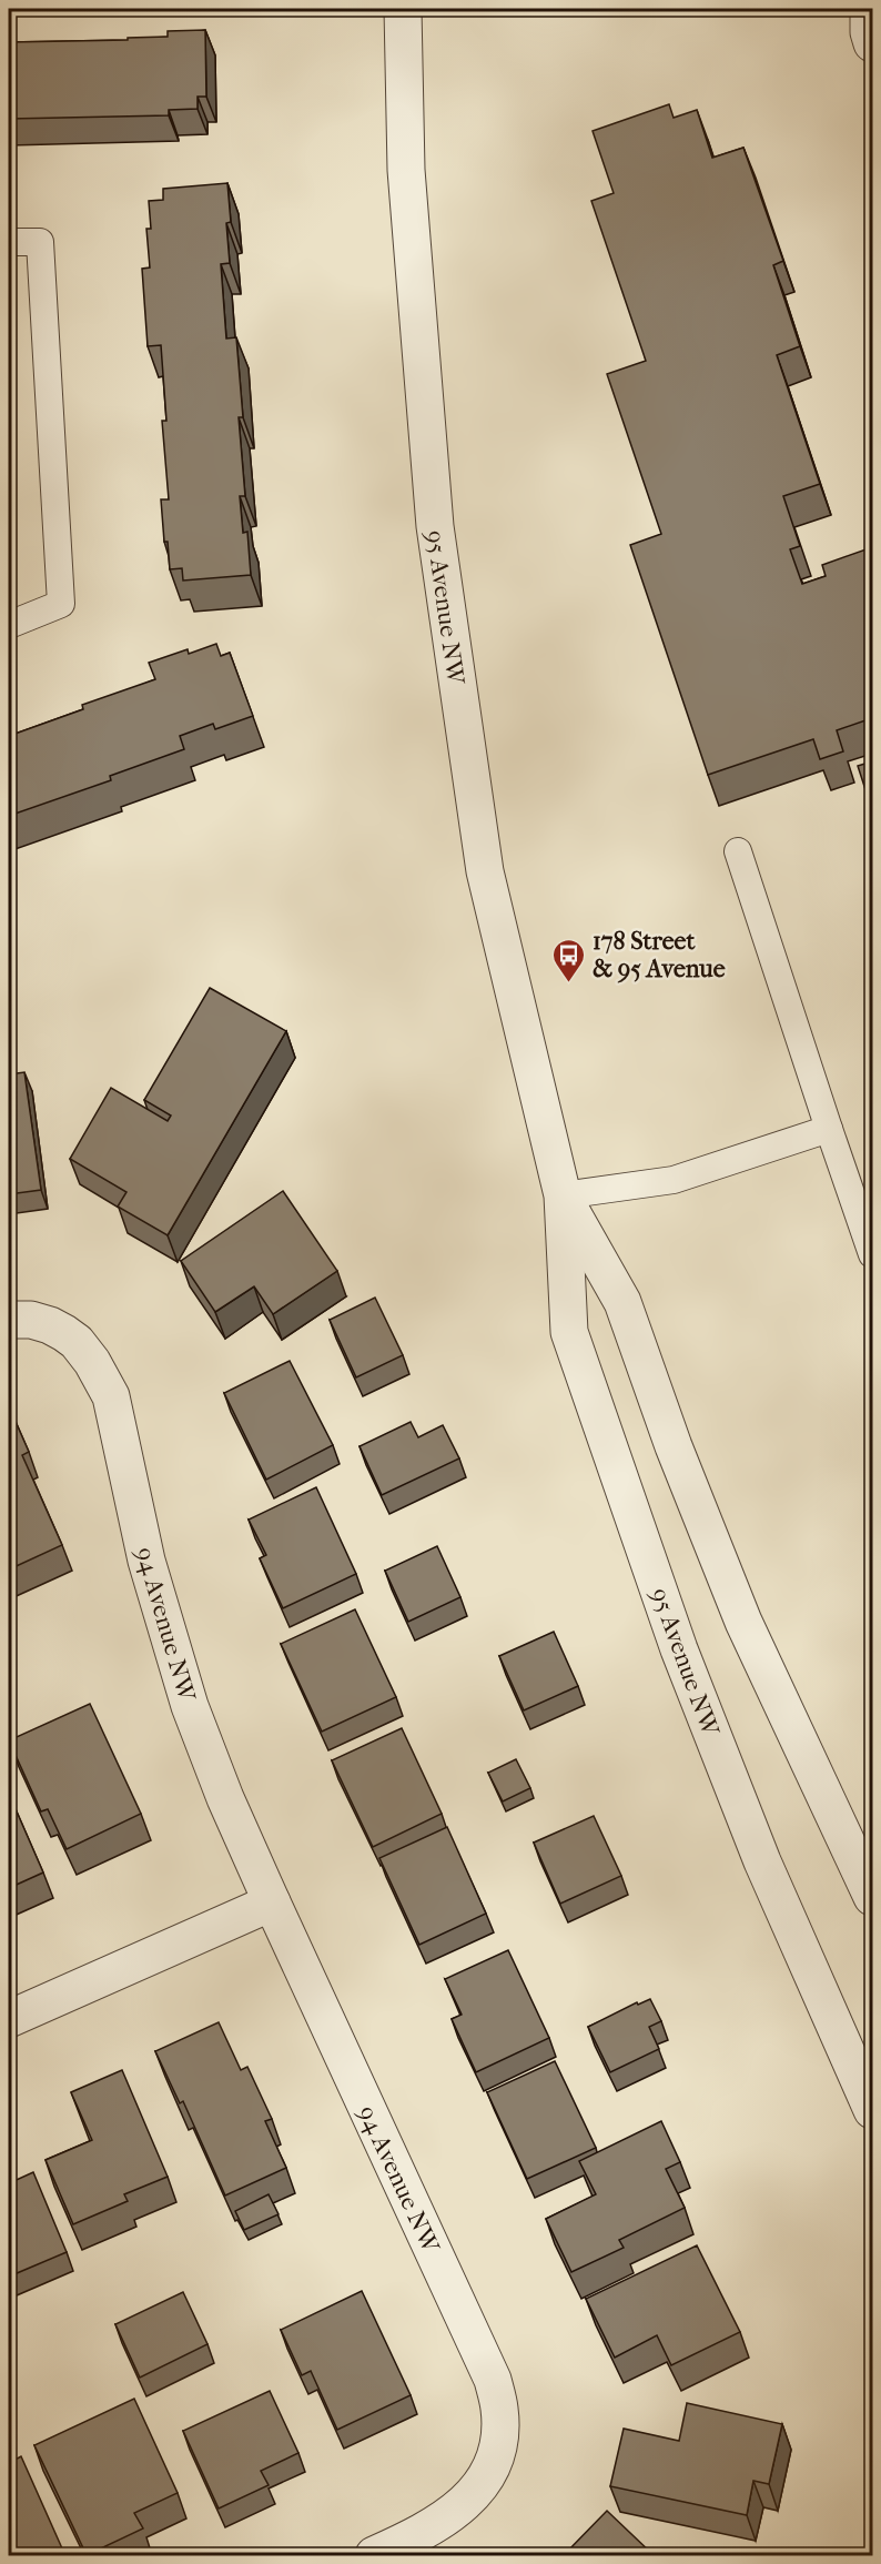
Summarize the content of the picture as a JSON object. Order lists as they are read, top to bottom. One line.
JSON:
{"streets":{"street":["95 Avenue NW","94 Avenue NW"]},"places":{"bus stop":["178 Street & 95 Avenue"]}}
